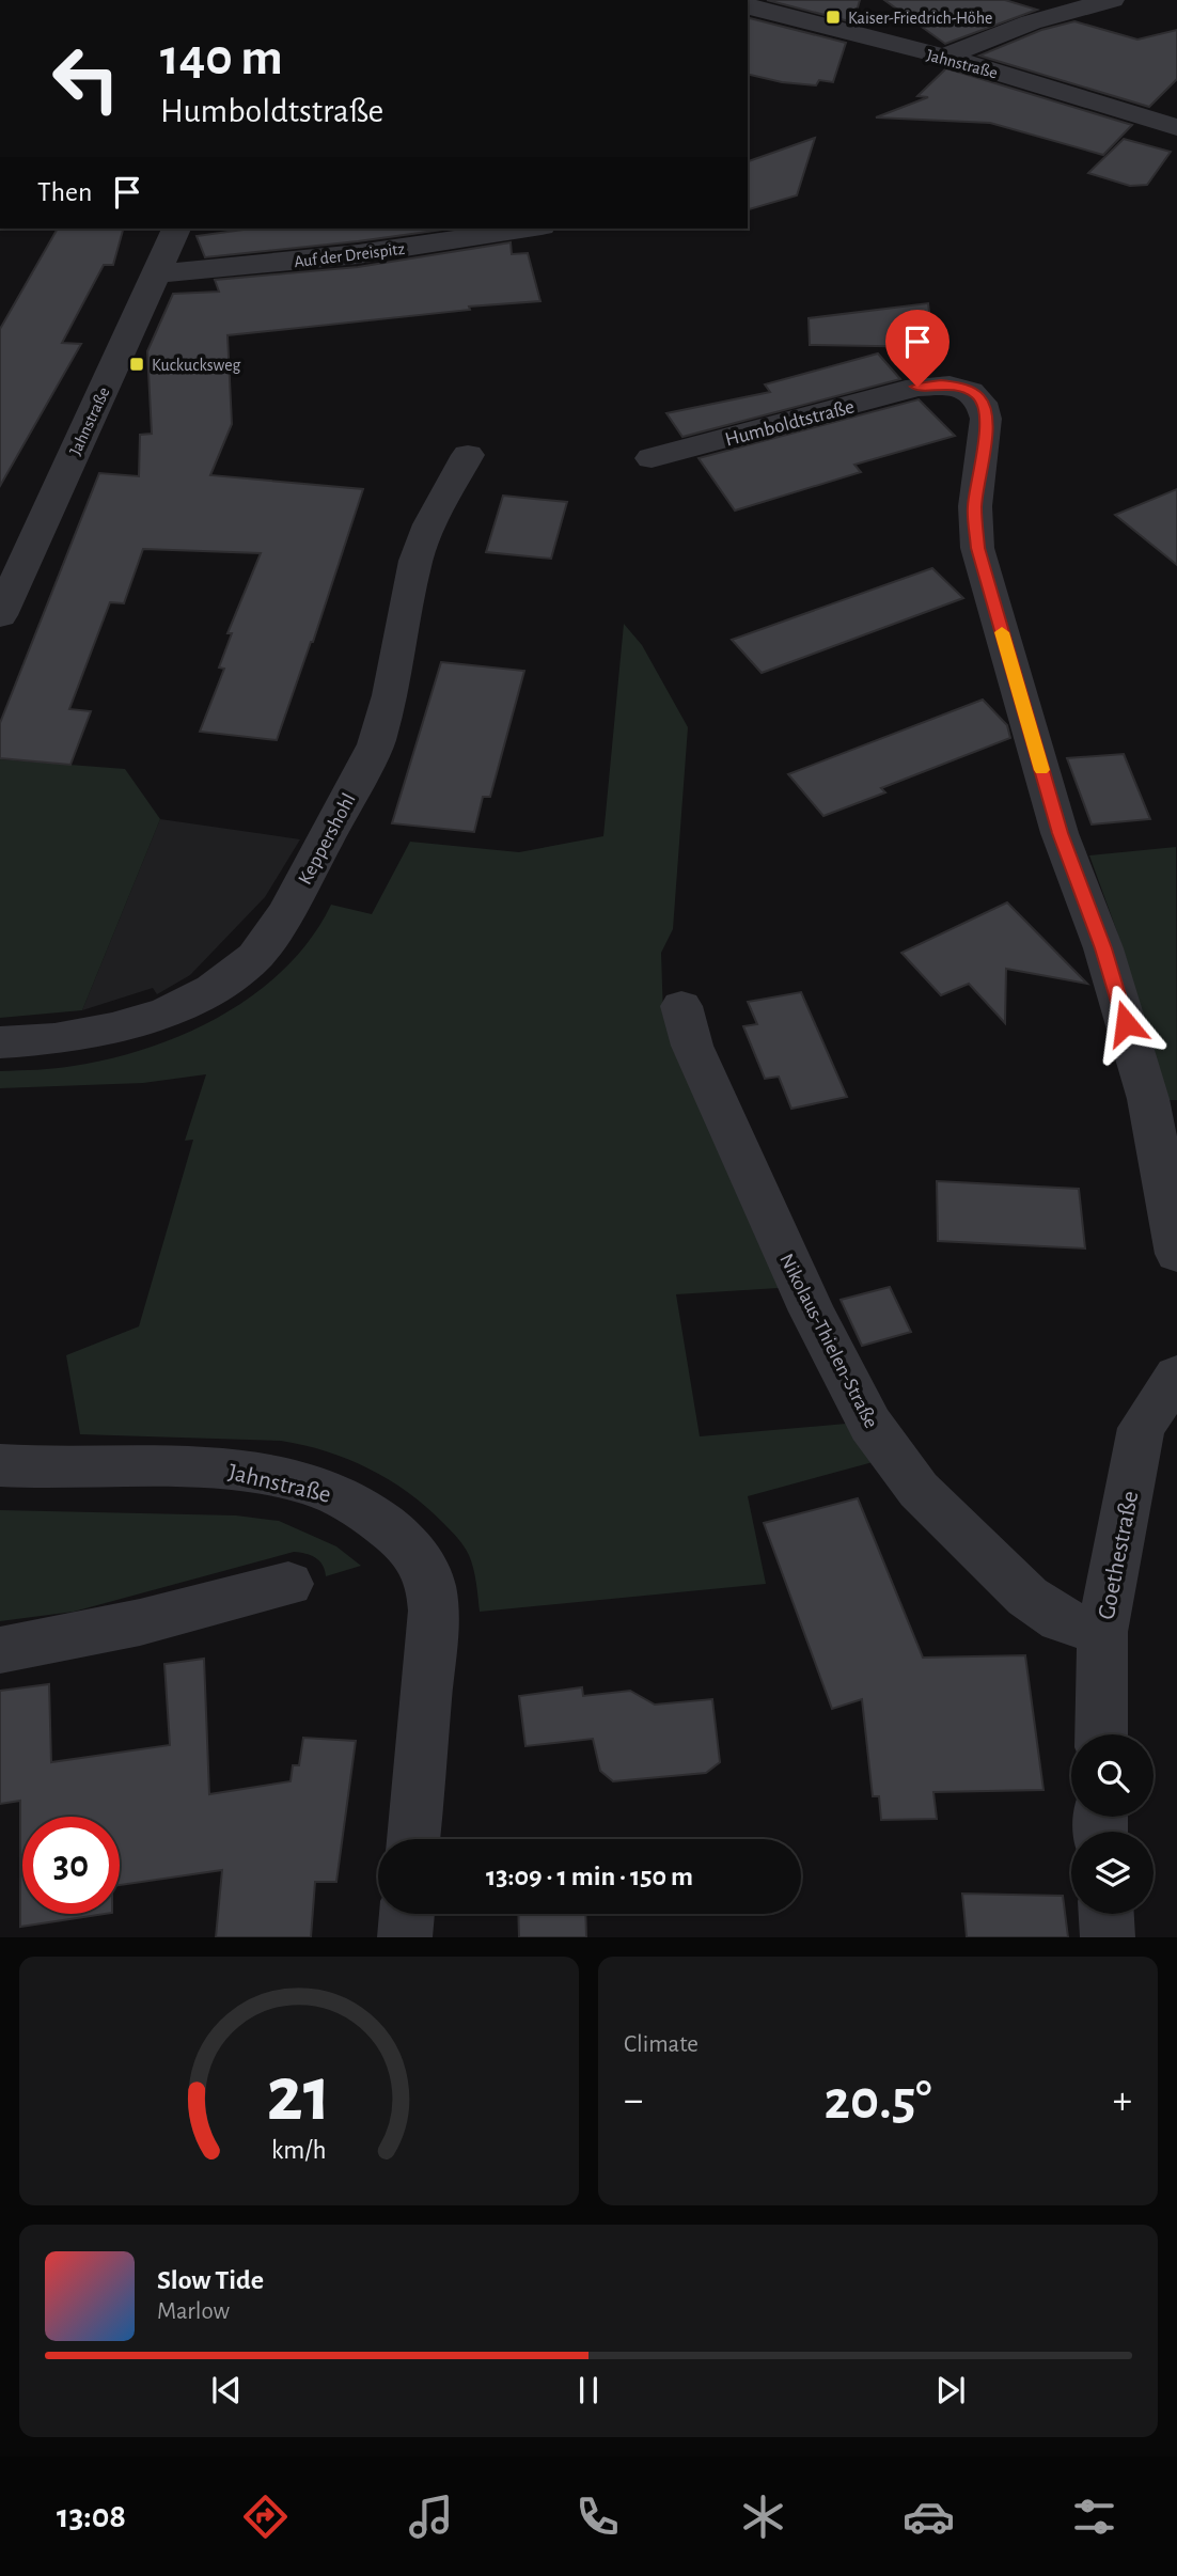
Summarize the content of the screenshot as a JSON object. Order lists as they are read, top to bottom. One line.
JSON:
{"streets":{"street":["Jahnstraße","Auf der Dreispitz","Humboldtstraße","Keppershohl","Nikolaus-Thielen-Straße","Goethestraße"]},"crossings":[["Jahnstraße","Auf der Dreispitz"],["Nikolaus-Thielen-Straße","Goethestraße"]],"places":{"transit":["Kaiser-Friedrich-Höhe","Kuckucksweg"]},"page":{"turn":["140 m","Humboldtstraße"],"then":"Then","limit":"30","trip":"13:09 · 1 min · 150 m","tile":"Climate","heat":["−","20.5°","+"],"song":["Slow Tide","Marlow"],"tabs":"13:08","gauge":["21","km/h"]}}
